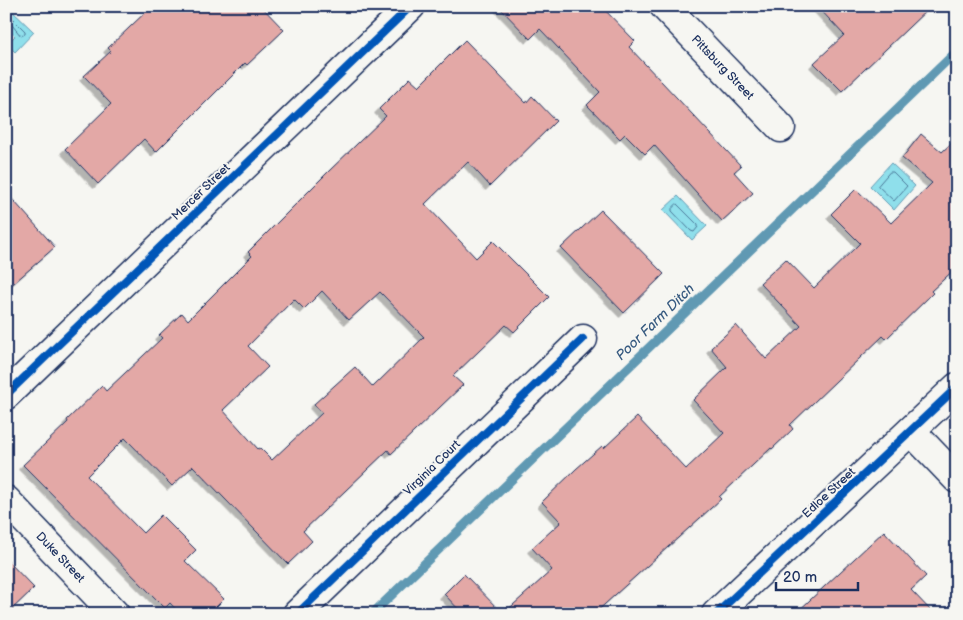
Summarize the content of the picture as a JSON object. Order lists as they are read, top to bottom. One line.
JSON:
{"streets":{"street":["Pittsburg Street","Mercer Street","Virginia Court","Edloe Street","Duke Street"]},"water":["Poor Farm Ditch"],"scale_bar":"20 m"}
